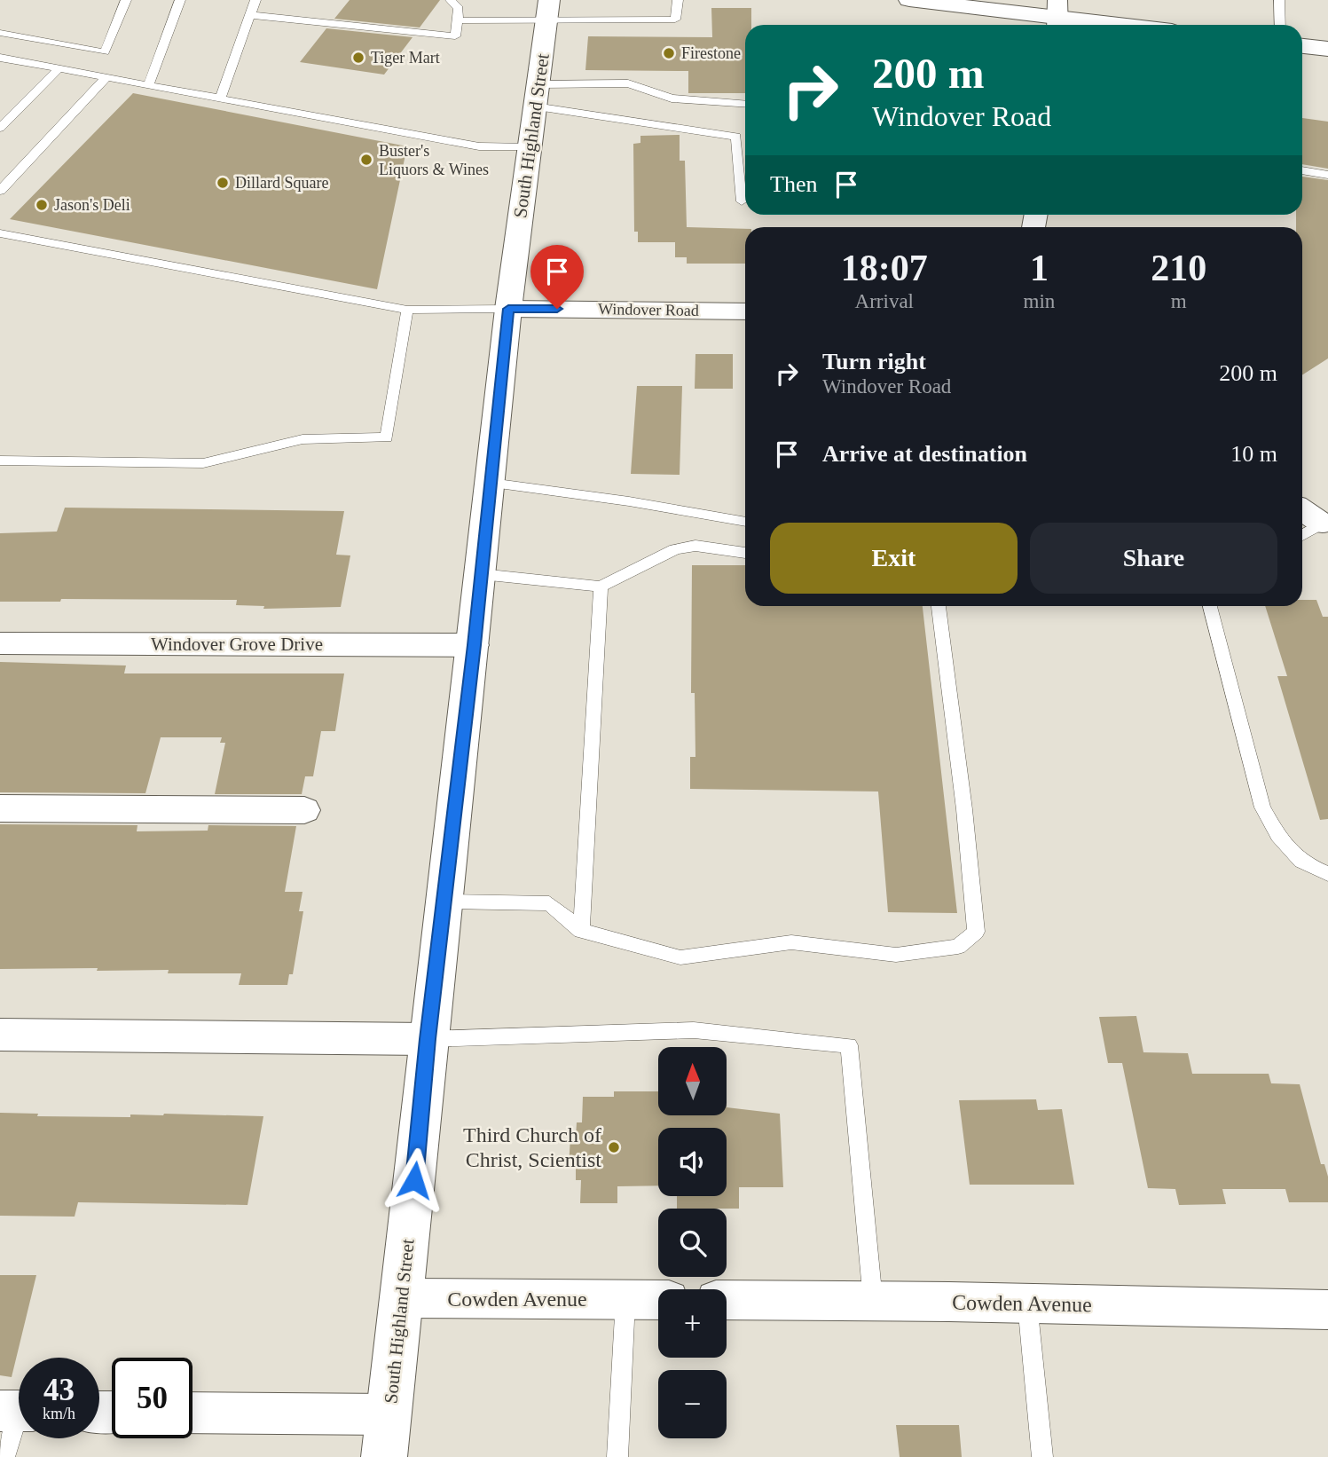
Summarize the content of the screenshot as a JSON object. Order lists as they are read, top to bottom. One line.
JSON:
{"streets":{"main road":["South Highland Street"],"street":["Windover Road","Windover Grove Drive","Cowden Avenue"]},"crossings":[["South Highland Street","Windover Road"],["South Highland Street","Windover Grove Drive"],["South Highland Street","Cowden Avenue"]],"places":["Firestone","Tiger Mart","Buster's Liquors & Wines","Dillard Square","Jason's Deli","Third Church of Christ, Scientist"],"north":"top","page":{"turn":["200 m","Windover Road"],"then":"Then","eta":["18:07","Arrival","1","min","210","m"],"list":[{"name":"Turn right","note":"Windover Road","value":"200 m"},{"name":"Arrive at destination","value":"10 m"}],"buttons":["Exit","Share"],"map_buttons":["+","−"],"speed":"43 km/h","limit":"50"}}
